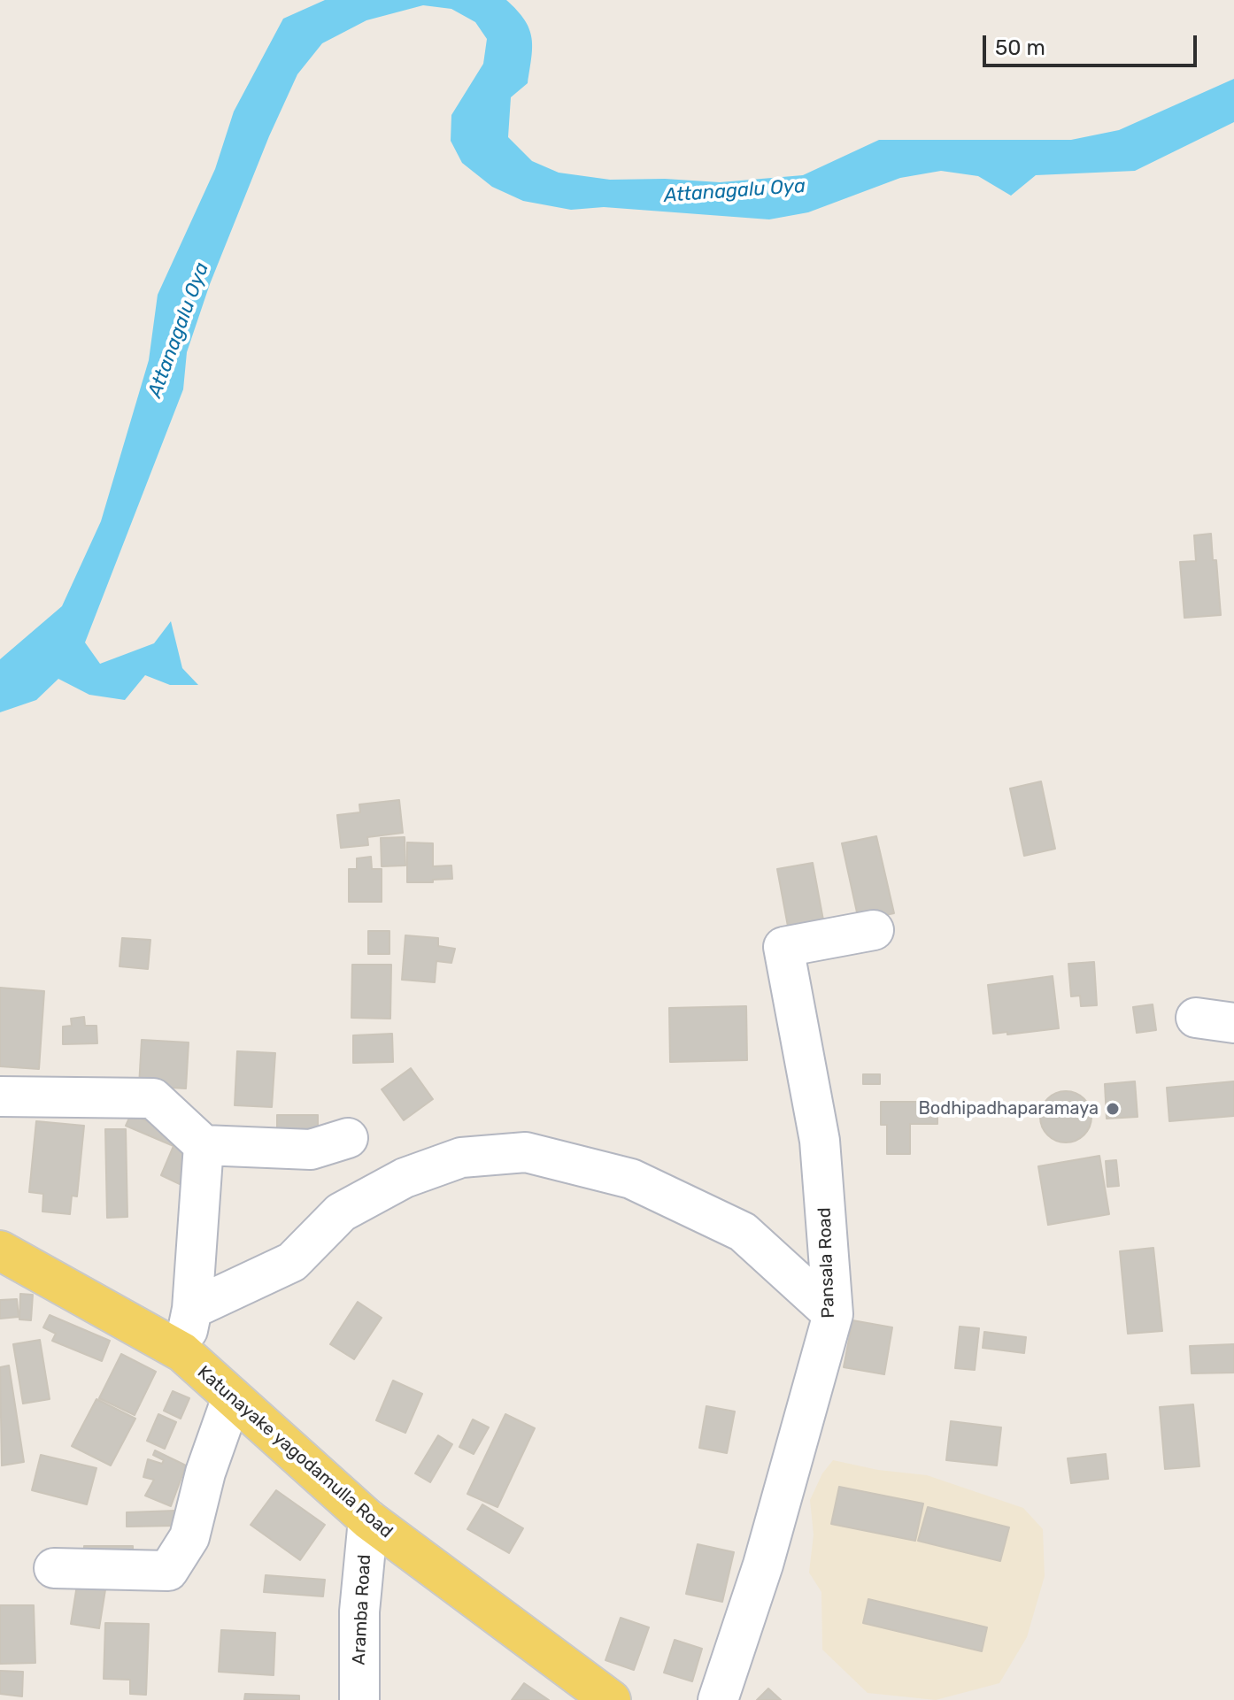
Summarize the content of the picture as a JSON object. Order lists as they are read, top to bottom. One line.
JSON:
{"streets":{"main road":["Katunayake yagodamulla Road"],"street":["Pansala Road","Aramba Road"]},"crossings":[["Katunayake yagodamulla Road","Aramba Road"]],"water":["Attanagalu Oya"],"places":["Bodhipadhaparamaya"],"scale_bar":"50 m"}
